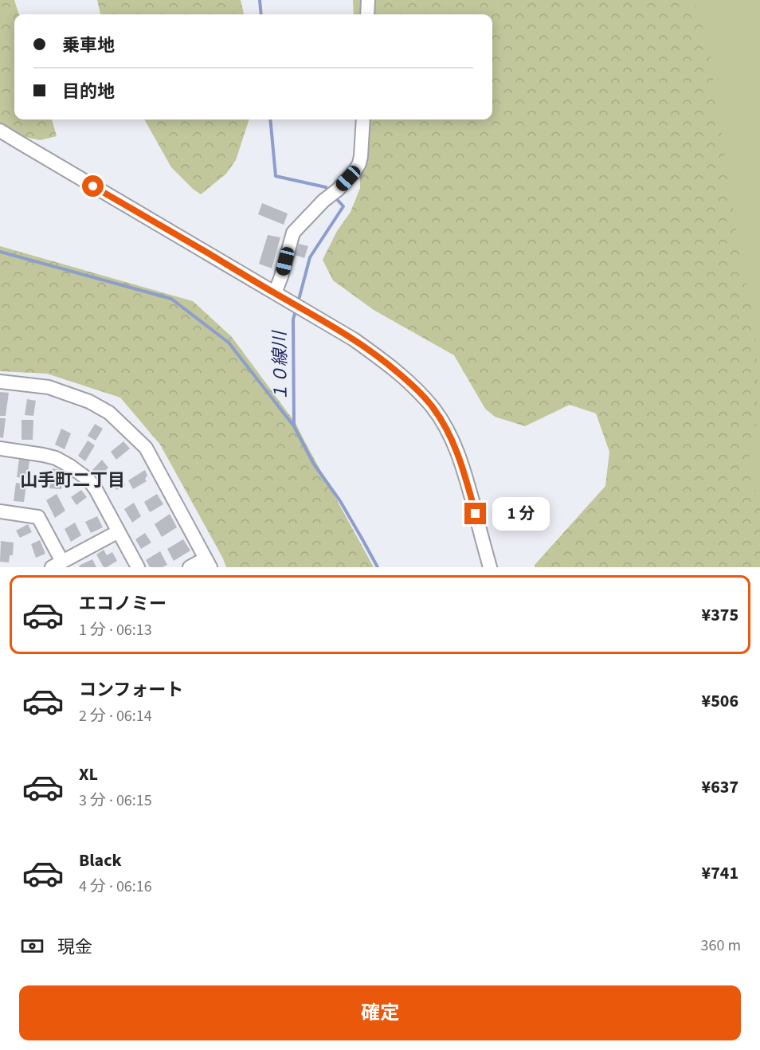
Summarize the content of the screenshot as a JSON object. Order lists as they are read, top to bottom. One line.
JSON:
{"districts":["山手町二丁目"],"water":["１０線川"],"page":{"banner":["乗車地","目的地"],"bubble":"1 分","list":[{"name":"エコノミー","note":"1 分 · 06:13","value":"¥375"},{"name":"コンフォート","note":"2 分 · 06:14","value":"¥506"},{"name":"XL","note":"3 分 · 06:15","value":"¥637"},{"name":"Black","note":"4 分 · 06:16","value":"¥741"}],"pay":["現金","360 m"],"buttons":"確定"}}
